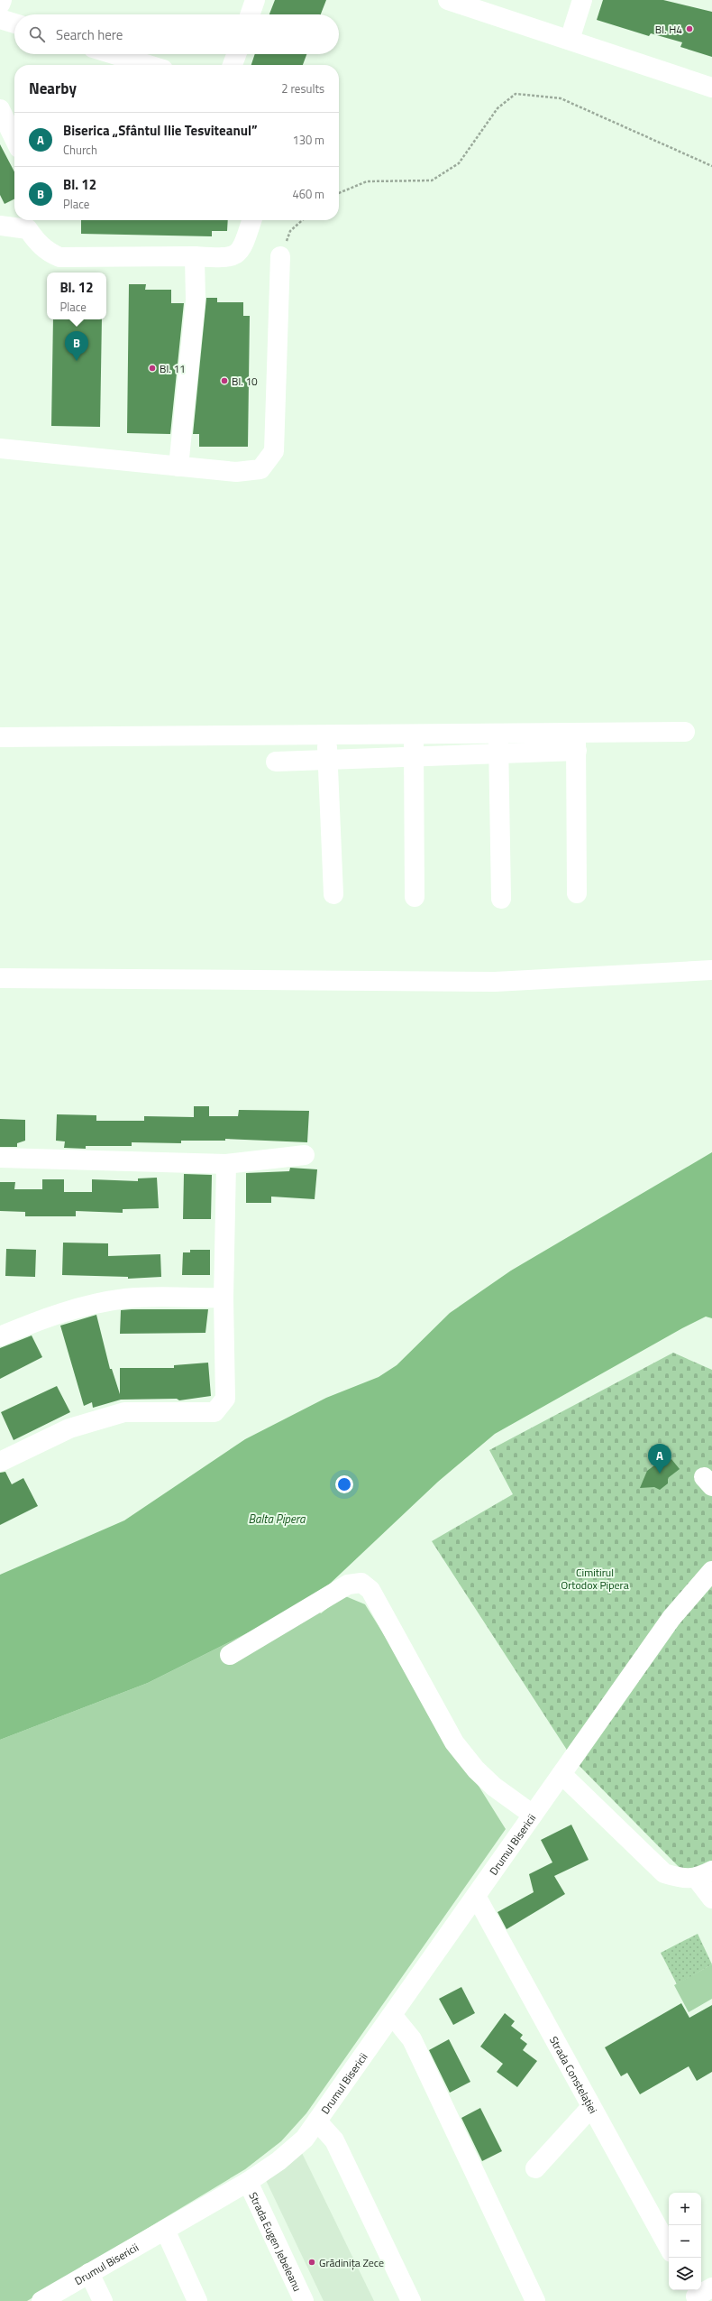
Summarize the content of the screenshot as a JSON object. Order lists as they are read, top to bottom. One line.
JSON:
{"streets":{"street":["Drumul Bisericii","Strada Constelației","Strada Eugen Jebeleanu"]},"crossings":[["Drumul Bisericii","Strada Constelației"],["Drumul Bisericii","Strada Eugen Jebeleanu"]],"water":["Balta Pipera"],"parks":["Cimitirul Ortodox Pipera"],"places":["Bl. H4","Bl. 11","Bl. 10","Grădinița Zece"],"page":{"search":"Search here","heading":["Nearby","2 results"],"list":[{"mark":"A","name":"Biserica „Sfântul Ilie Tesviteanul”","note":"Church","value":"130 m"},{"mark":"B","name":"Bl. 12","note":"Place","value":"460 m"}],"popup":["Bl. 12","Place"],"pins":["B","A"],"map_buttons":["+","−"]}}
